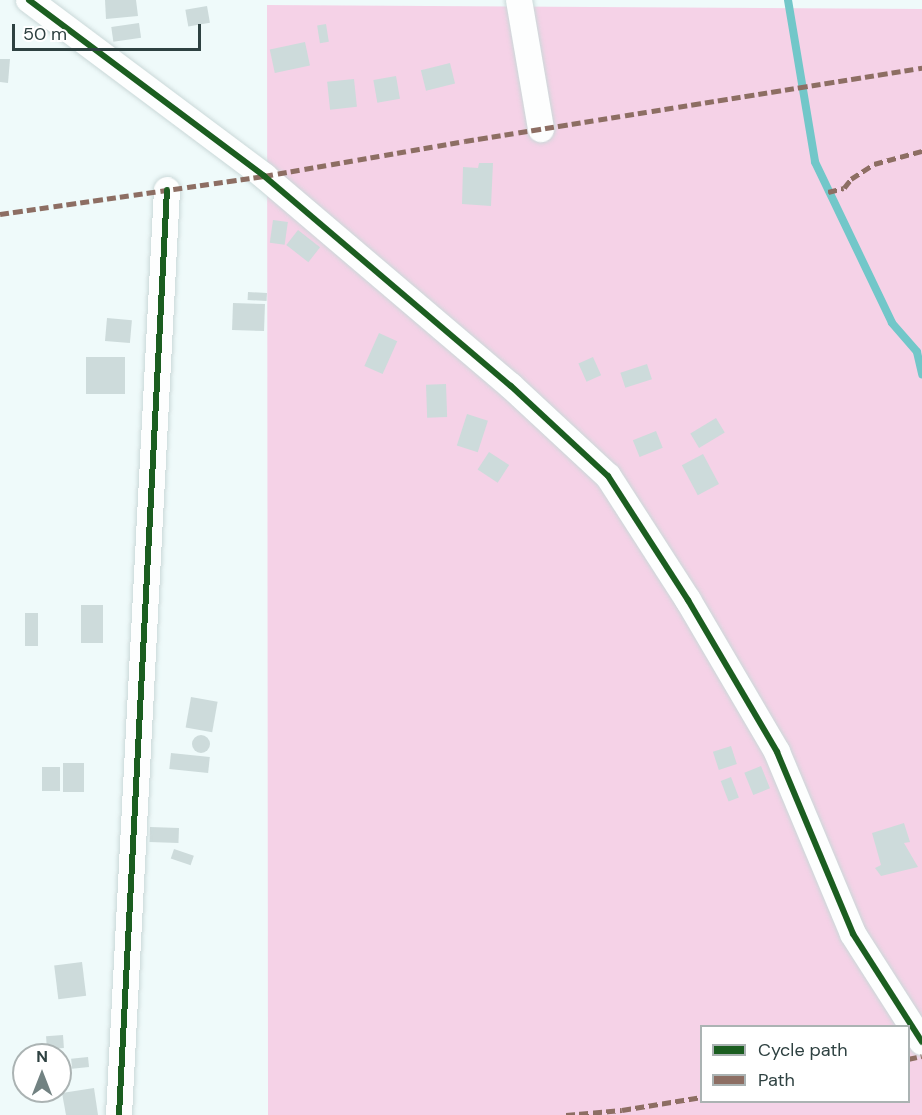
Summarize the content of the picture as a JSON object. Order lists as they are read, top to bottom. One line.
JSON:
{"legend":["Cycle path","Path"],"scale_bar":"50 m","north":"top"}
